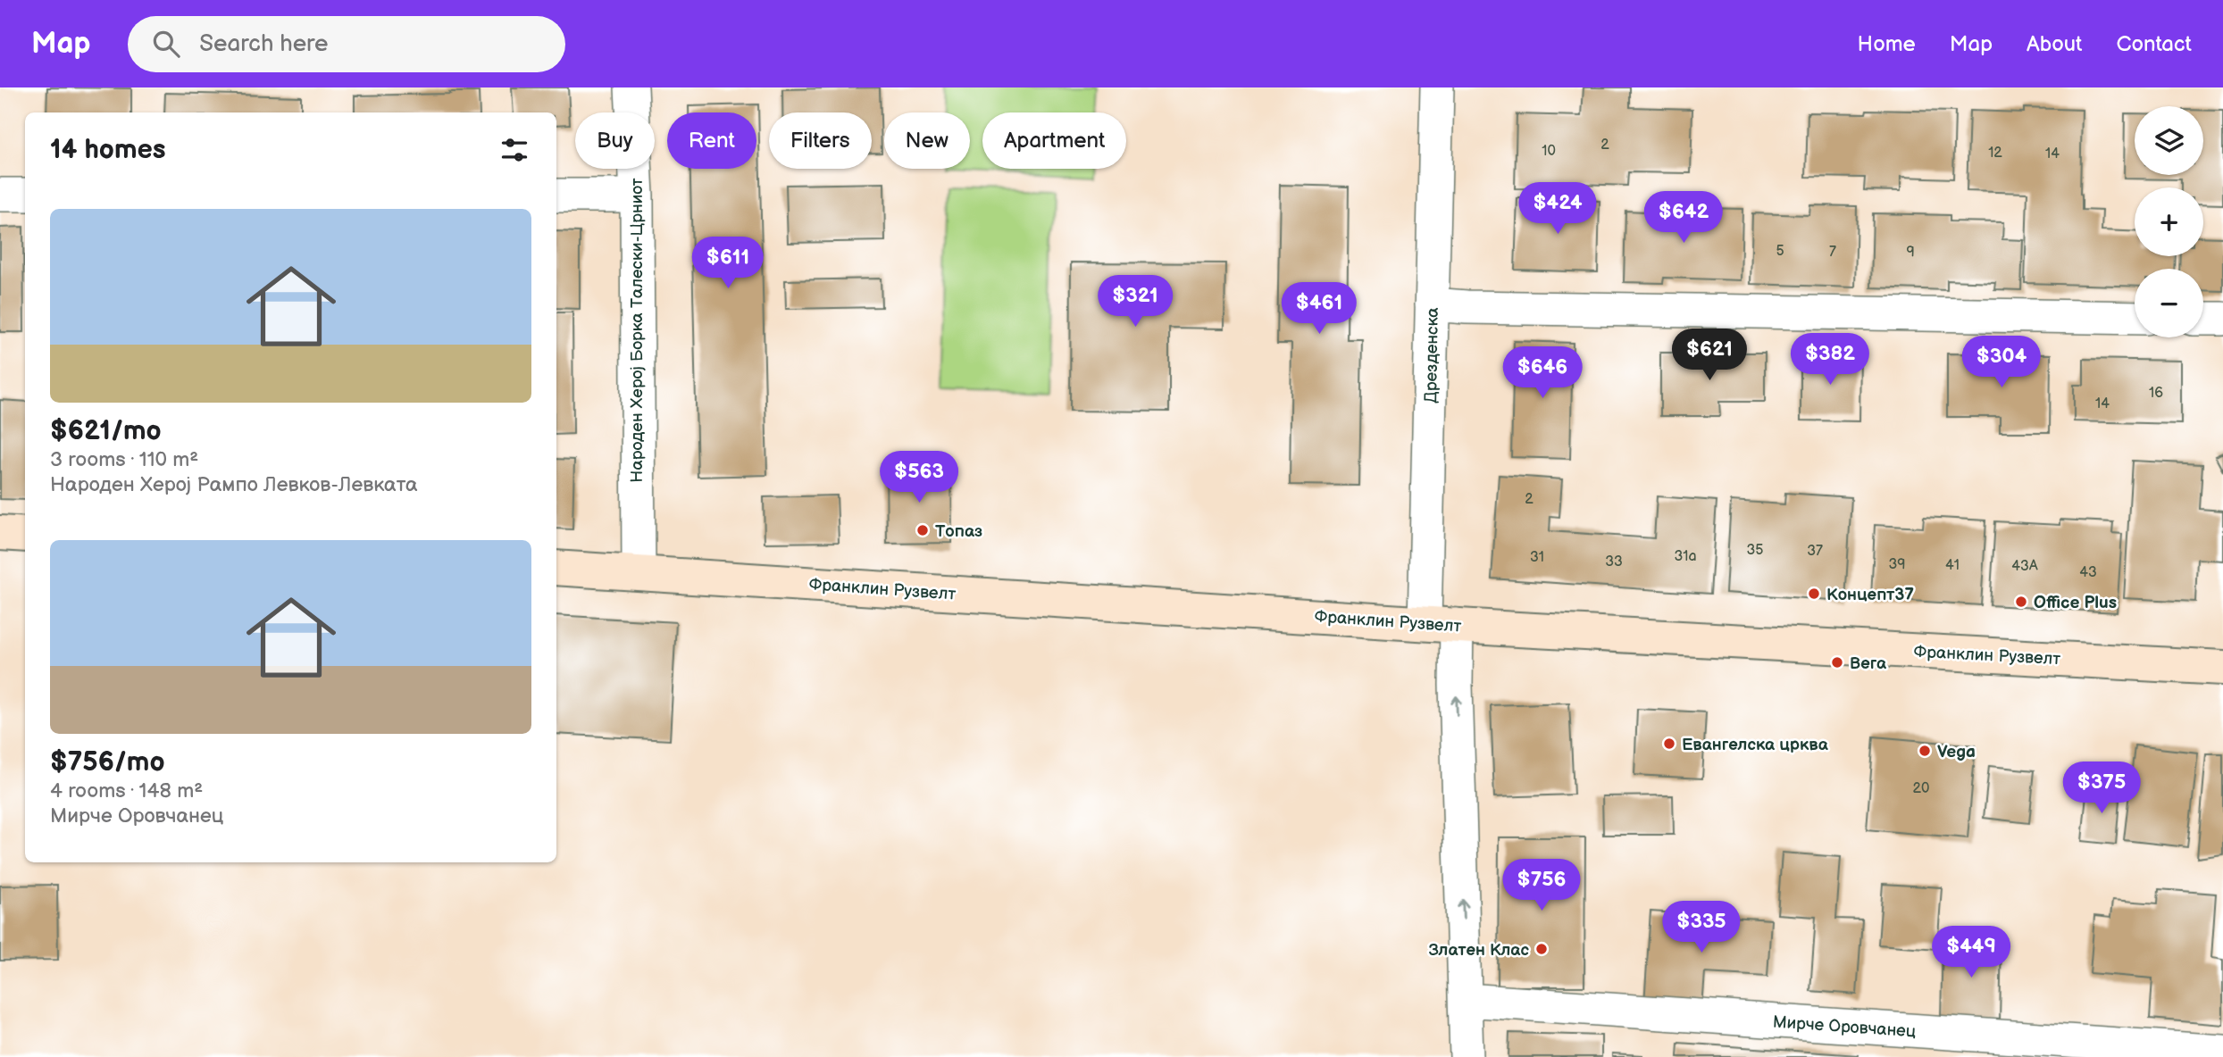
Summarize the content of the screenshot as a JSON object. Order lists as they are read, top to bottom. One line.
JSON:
{"streets":{"street":["Народен Херој Борка Талески-Црниот","Дрезденска","Франклин Рузвелт","Мирче Оровчанец"]},"crossings":[["Народен Херој Борка Талески-Црниот","Франклин Рузвелт"],["Дрезденска","Франклин Рузвелт"],["Дрезденска","Мирче Оровчанец"]],"one_way":["Дрезденска"],"places":["Топаз","Концепт37","Office Plus","Вега","Евангелска црква","Vega","Златен Клас"],"house_numbers":["2","10","12","14","5","7","9","16","14","2","35","37","31a","31","33","39","41","43А","43","20"],"page":{"header":"Map","search":"Search here","nav":["Home","Map","About","Contact"],"map_buttons":["+","−"],"chip":["Buy","Rent","Filters","New","Apartment"],"heading":"14 homes","price":["$424","$642","$611","$321","$461","$621","$382","$304","$646","$563","$375","$756","$335","$449"],"list":[{"name":"$621/mo","note":"3 rooms · 110 m² · Народен Херој Рампо Левков-Левката"},{"name":"$756/mo","note":"4 rooms · 148 m² · Мирче Оровчанец"}]}}
